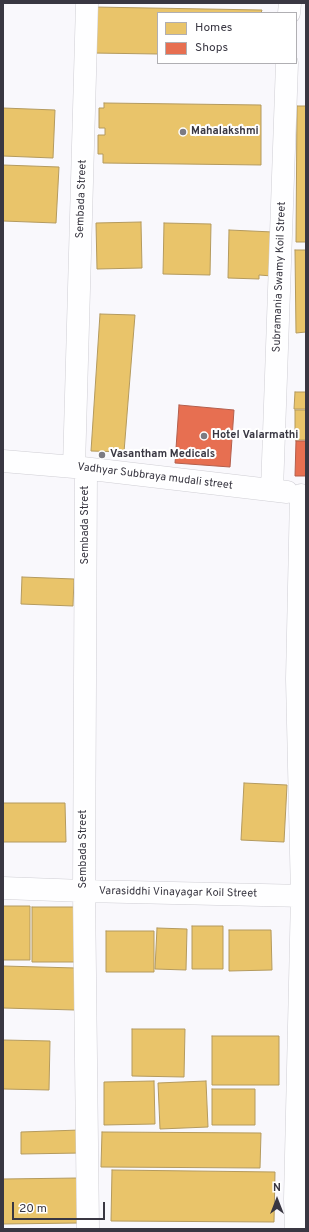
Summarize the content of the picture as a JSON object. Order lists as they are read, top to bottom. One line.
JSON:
{"streets":{"street":["Sembada Street","Subramania Swamy Koil Street","Vadhyar Subbraya mudali street","Varasiddhi Vinayagar Koil Street"]},"crossings":[["Sembada Street","Vadhyar Subbraya mudali street"],["Sembada Street","Varasiddhi Vinayagar Koil Street"],["Subramania Swamy Koil Street","Vadhyar Subbraya mudali street"]],"places":["Mahalakshmi","Hotel Valarmathi","Vasantham Medicals"],"legend":["Homes","Shops"],"scale_bar":"20 m","north":"top"}
